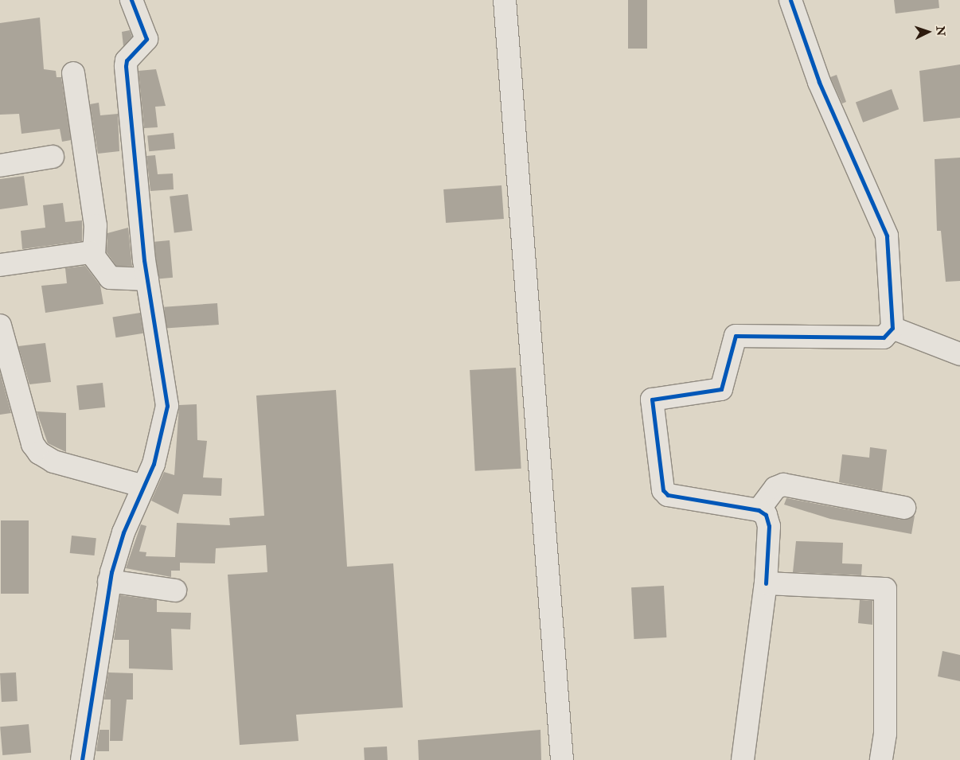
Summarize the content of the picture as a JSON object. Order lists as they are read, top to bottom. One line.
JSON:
{"north":"right"}
